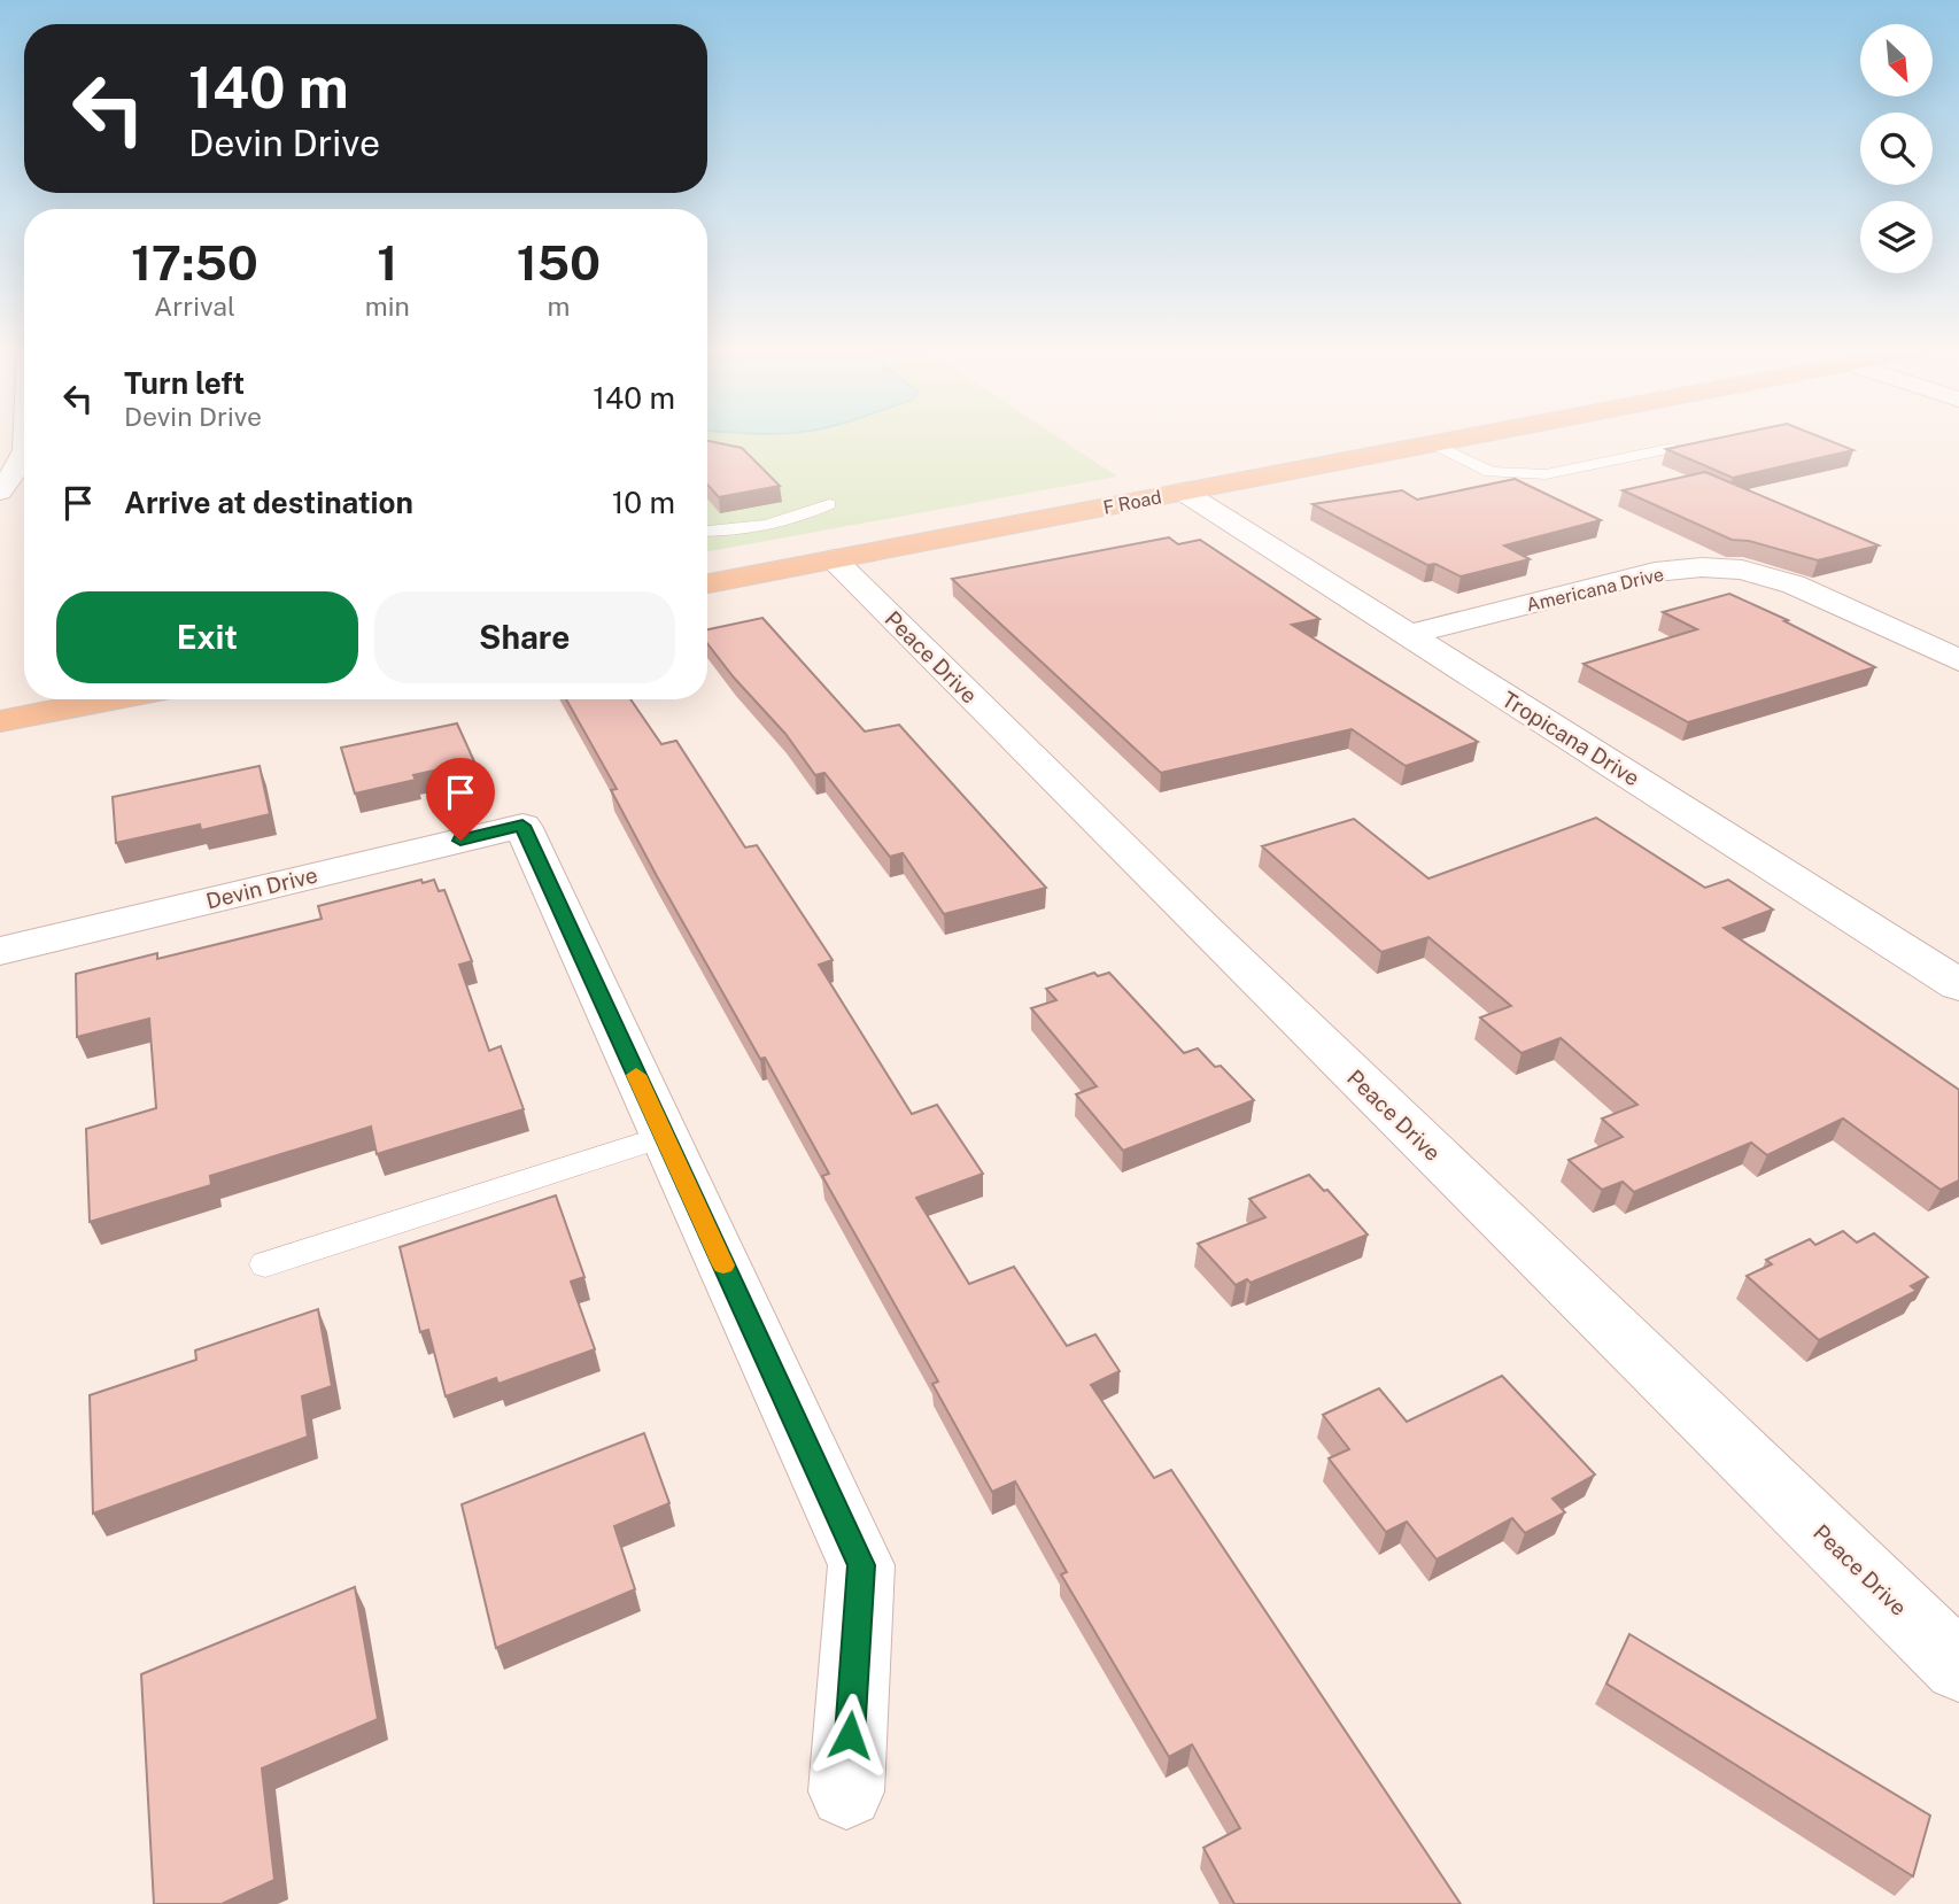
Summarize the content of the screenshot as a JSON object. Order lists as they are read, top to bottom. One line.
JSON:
{"streets":{"main road":["F Road"],"street":["Americana Drive","Peace Drive","Tropicana Drive","Devin Drive"]},"crossings":[["F Road","Peace Drive"],["F Road","Tropicana Drive"],["Americana Drive","Tropicana Drive"]],"north":"bottom right","page":{"turn":["140 m","Devin Drive"],"eta":["17:50","Arrival","1","min","150","m"],"list":[{"name":"Turn left","note":"Devin Drive","value":"140 m"},{"name":"Arrive at destination","value":"10 m"}],"buttons":["Exit","Share"]}}
